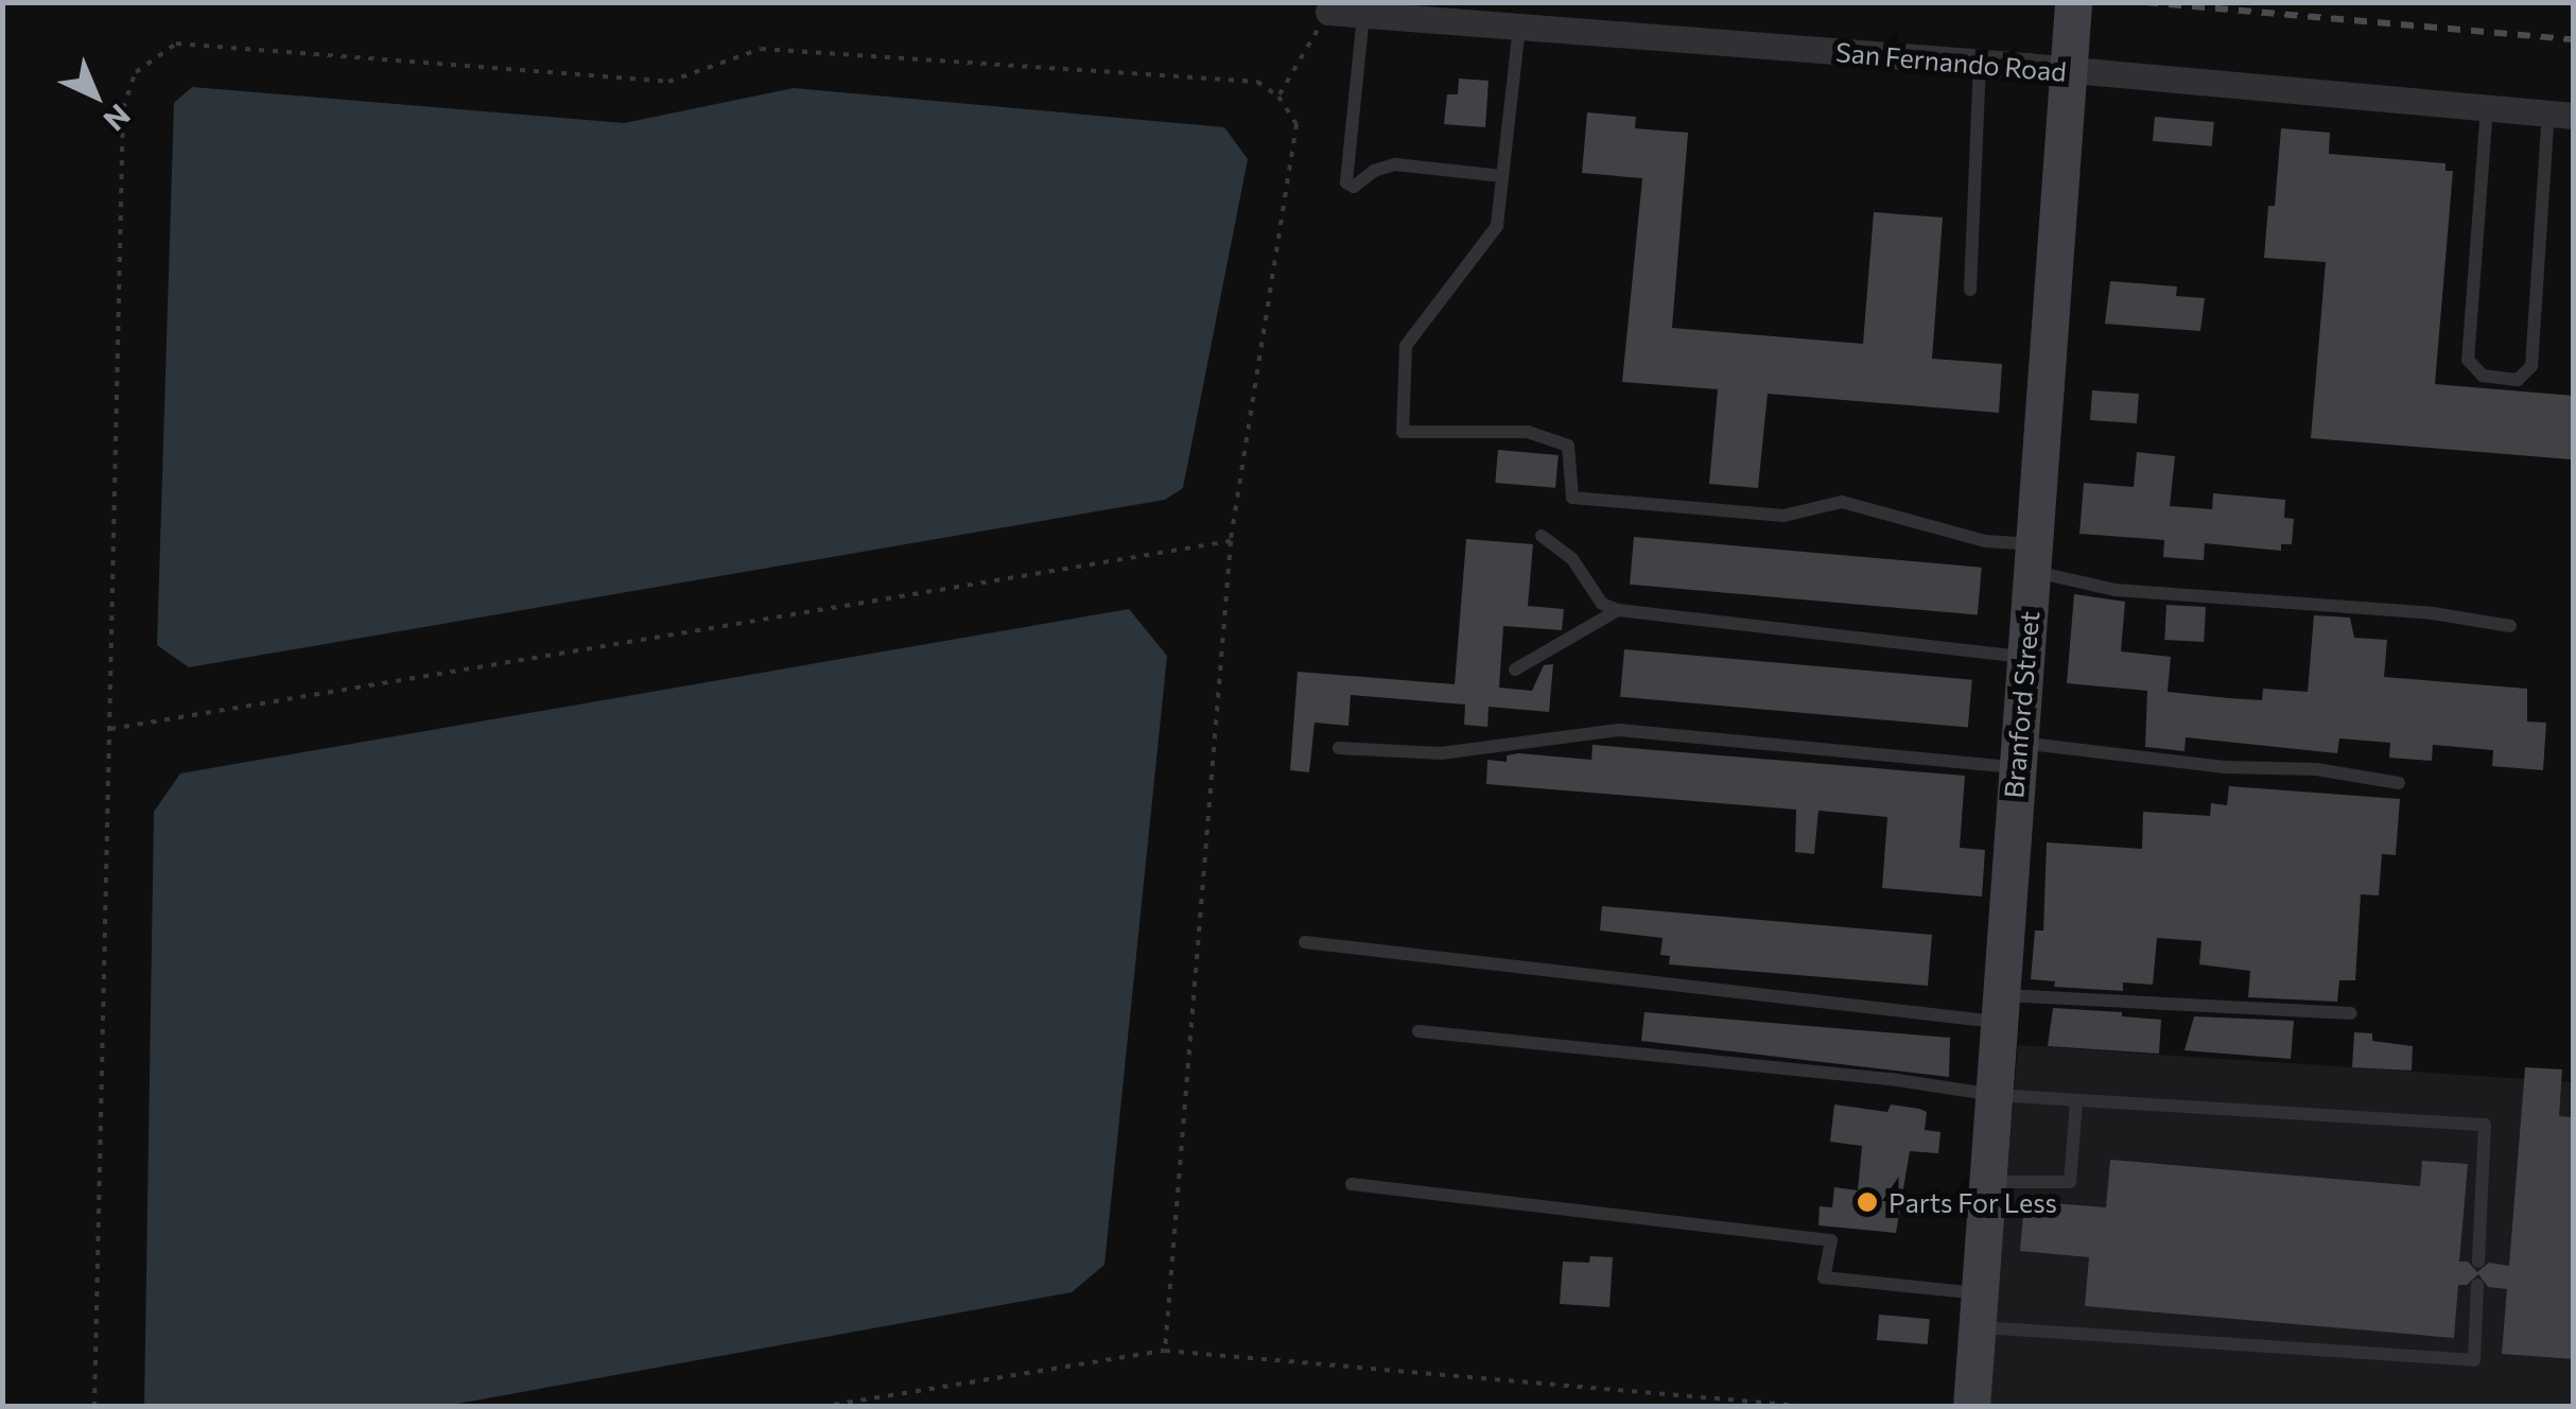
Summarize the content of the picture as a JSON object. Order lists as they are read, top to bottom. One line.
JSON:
{"streets":{"main road":["Branford Street"],"street":["San Fernando Road"]},"crossings":[["San Fernando Road","Branford Street"]],"places":["Parts For Less"],"north":"bottom right"}
